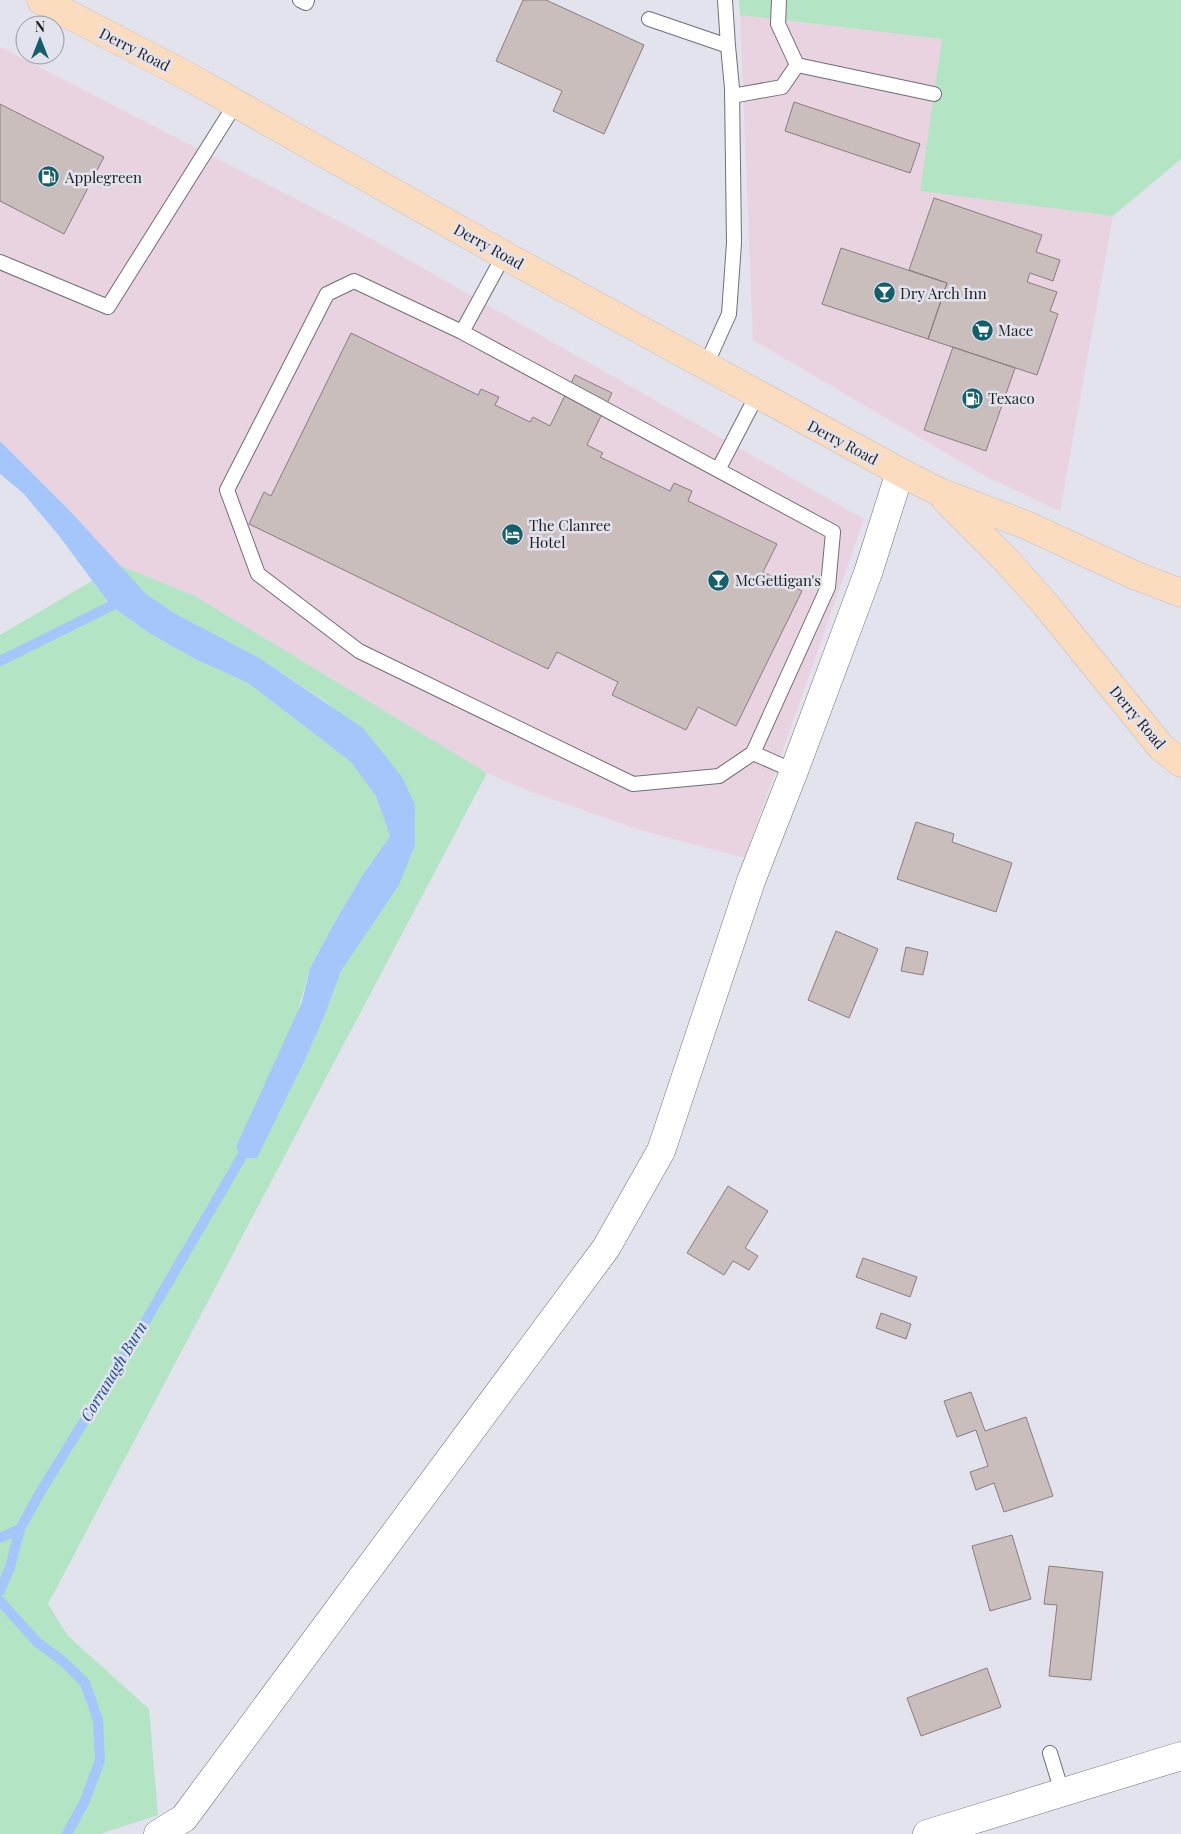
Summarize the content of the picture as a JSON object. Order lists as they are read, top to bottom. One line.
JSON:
{"streets":{"main road":["Derry Road"]},"water":["Corranagh Burn"],"places":{"fuel station":["Applegreen","Texaco"],"bar":["Dry Arch Inn","McGettigan's"],"supermarket":["Mace"],"hotel":["The Clanree Hotel"]},"north":"top"}
